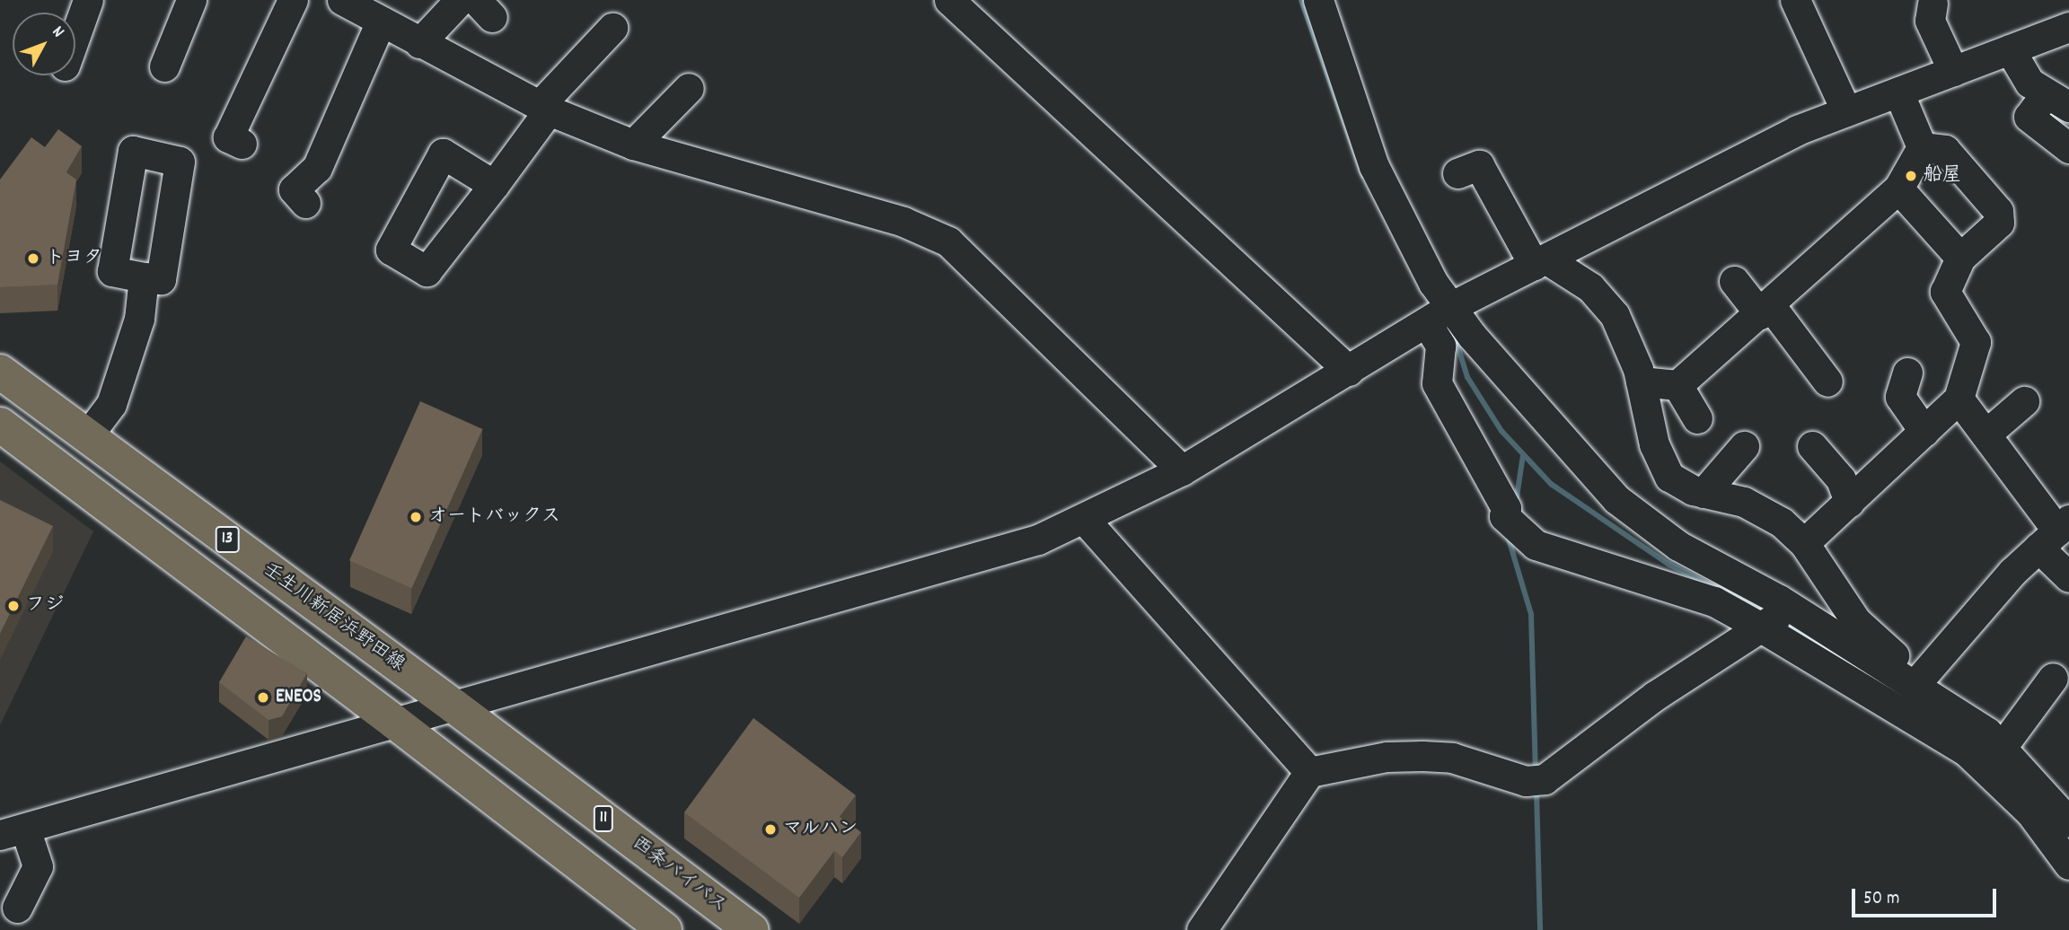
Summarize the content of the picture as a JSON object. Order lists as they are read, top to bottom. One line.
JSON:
{"streets":{"main road":["13","壬生川新居浜野田線","11","西条バイパス"]},"crossings":[["壬生川新居浜野田線","西条バイパス"]],"places":["船屋","トヨタ","オートバックス","フジ","ENEOS","マルハン"],"scale_bar":"50 m","north":"top right"}
